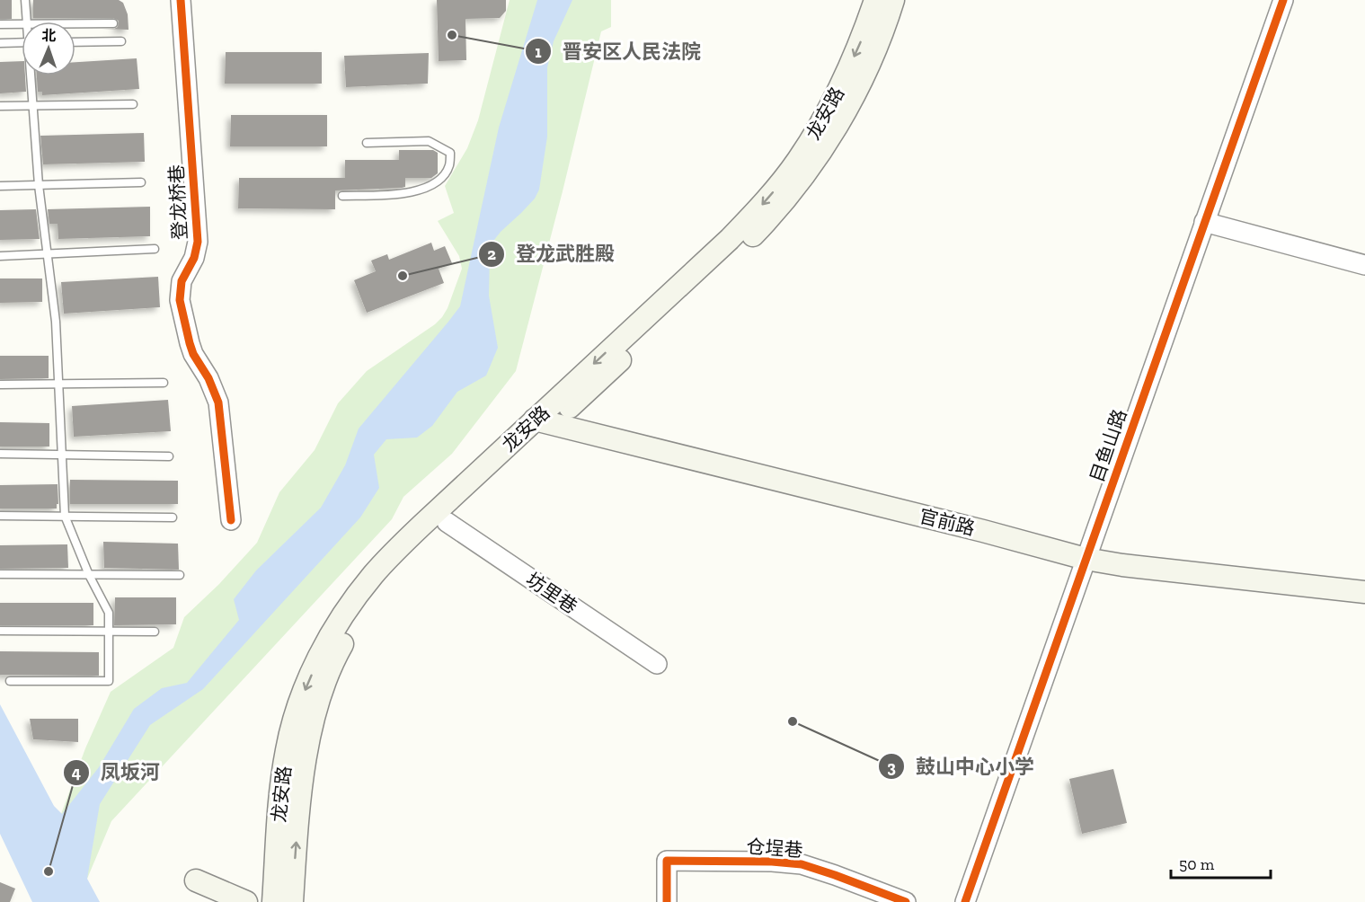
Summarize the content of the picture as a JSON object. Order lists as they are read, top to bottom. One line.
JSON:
{"streets":{"main road":["龙安路","官前路"],"street":["登龙桥巷","目鱼山路","坊里巷","仓埕巷"]},"crossings":[["龙安路","官前路"],["龙安路","坊里巷"],["目鱼山路","官前路"]],"places":["晋安区人民法院","登龙武胜殿","鼓山中心小学","凤坂河"],"scale_bar":"50 m","north":"top"}
